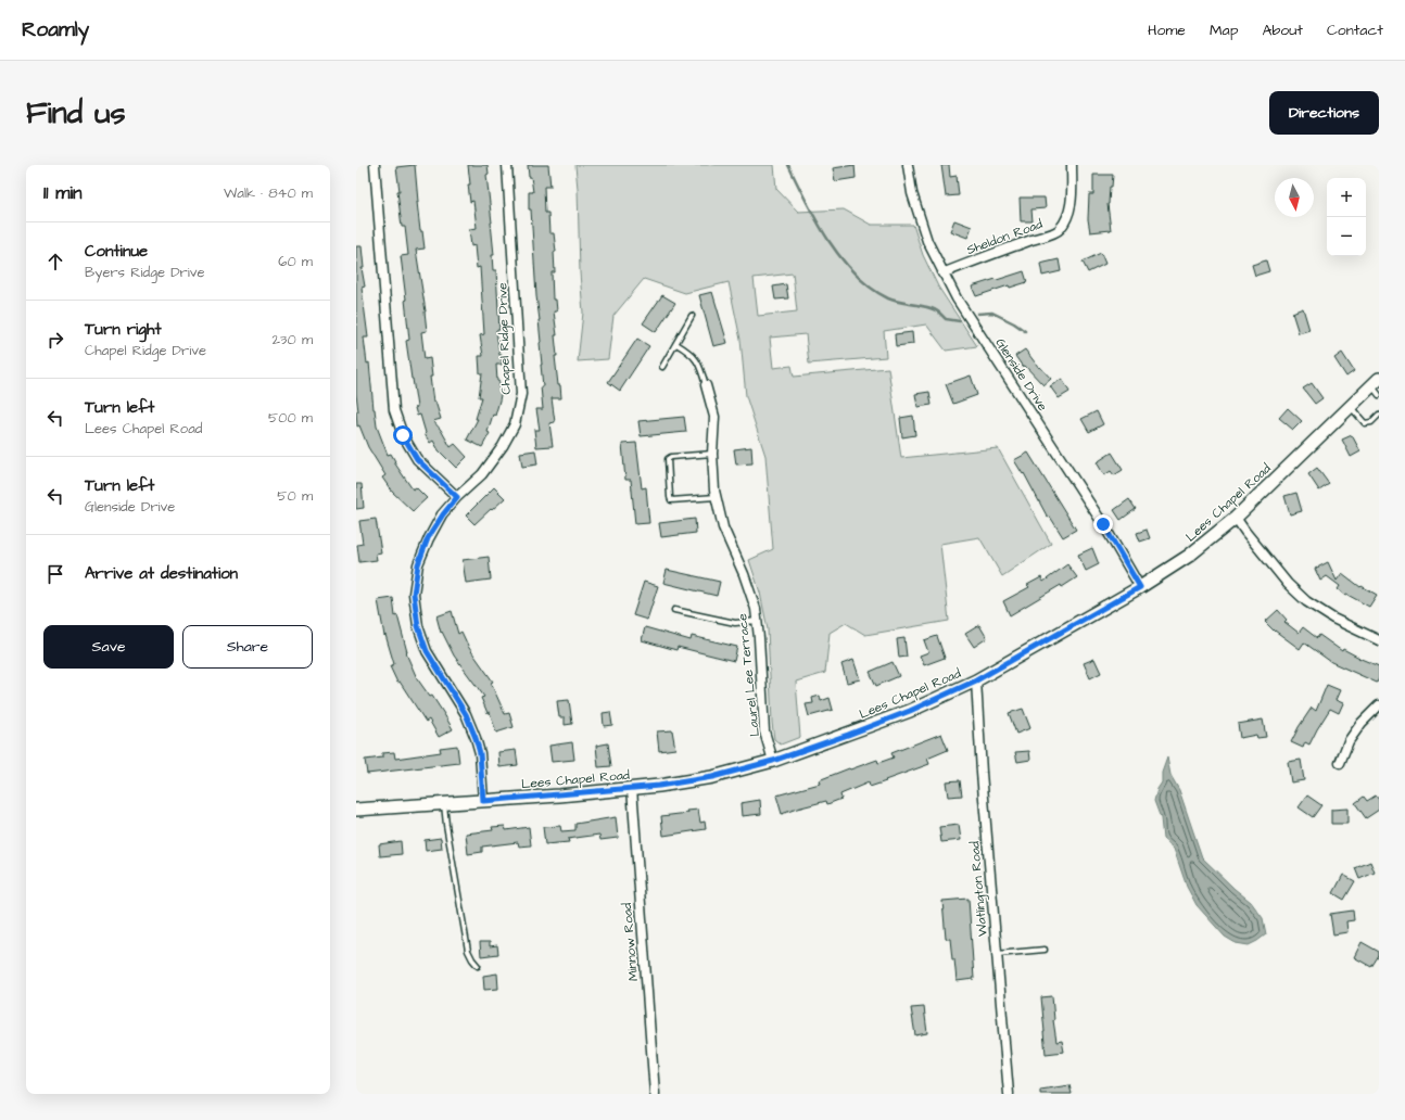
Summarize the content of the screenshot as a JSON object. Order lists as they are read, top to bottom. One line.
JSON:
{"streets":{"main road":["Lees Chapel Road"],"street":["Sheldon Road","Chapel Ridge Drive","Glenside Drive","Laurel Lee Terrace","Watlington Road","Minnow Road"]},"crossings":[["Sheldon Road","Glenside Drive"],["Chapel Ridge Drive","Lees Chapel Road"],["Glenside Drive","Lees Chapel Road"],["Lees Chapel Road","Laurel Lee Terrace"],["Lees Chapel Road","Watlington Road"],["Lees Chapel Road","Minnow Road"]],"north":"bottom","page":{"header":"Roamly","nav":["Home","Map","About","Contact"],"buttons":["Directions",["Save","Share"]],"title":"Find us","heading":["11 min","Walk · 840 m"],"map_buttons":["+","−"],"list":[["Continue","Byers Ridge Drive","60 m"],["Turn right","Chapel Ridge Drive","230 m"],["Turn left","Lees Chapel Road","500 m"],["Turn left","Glenside Drive","50 m"],"Arrive at destination"]}}
